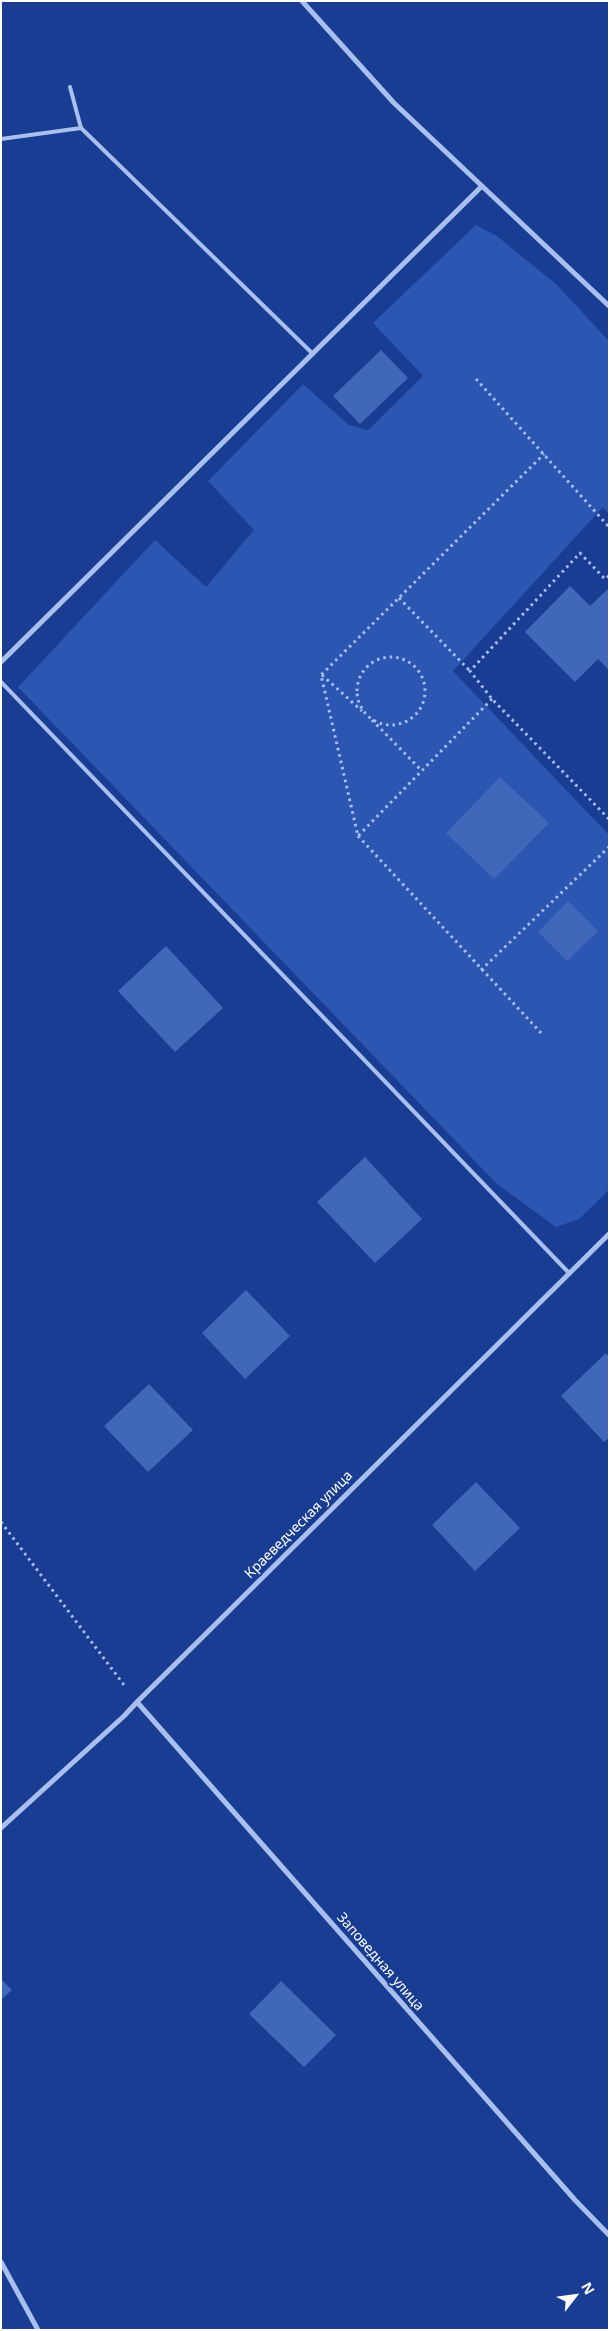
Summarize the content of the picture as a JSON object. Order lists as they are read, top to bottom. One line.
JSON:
{"streets":{"street":["Краеведческая улица","Заповедная улица"]},"crossings":[["Краеведческая улица","Заповедная улица"]],"north":"top right"}
